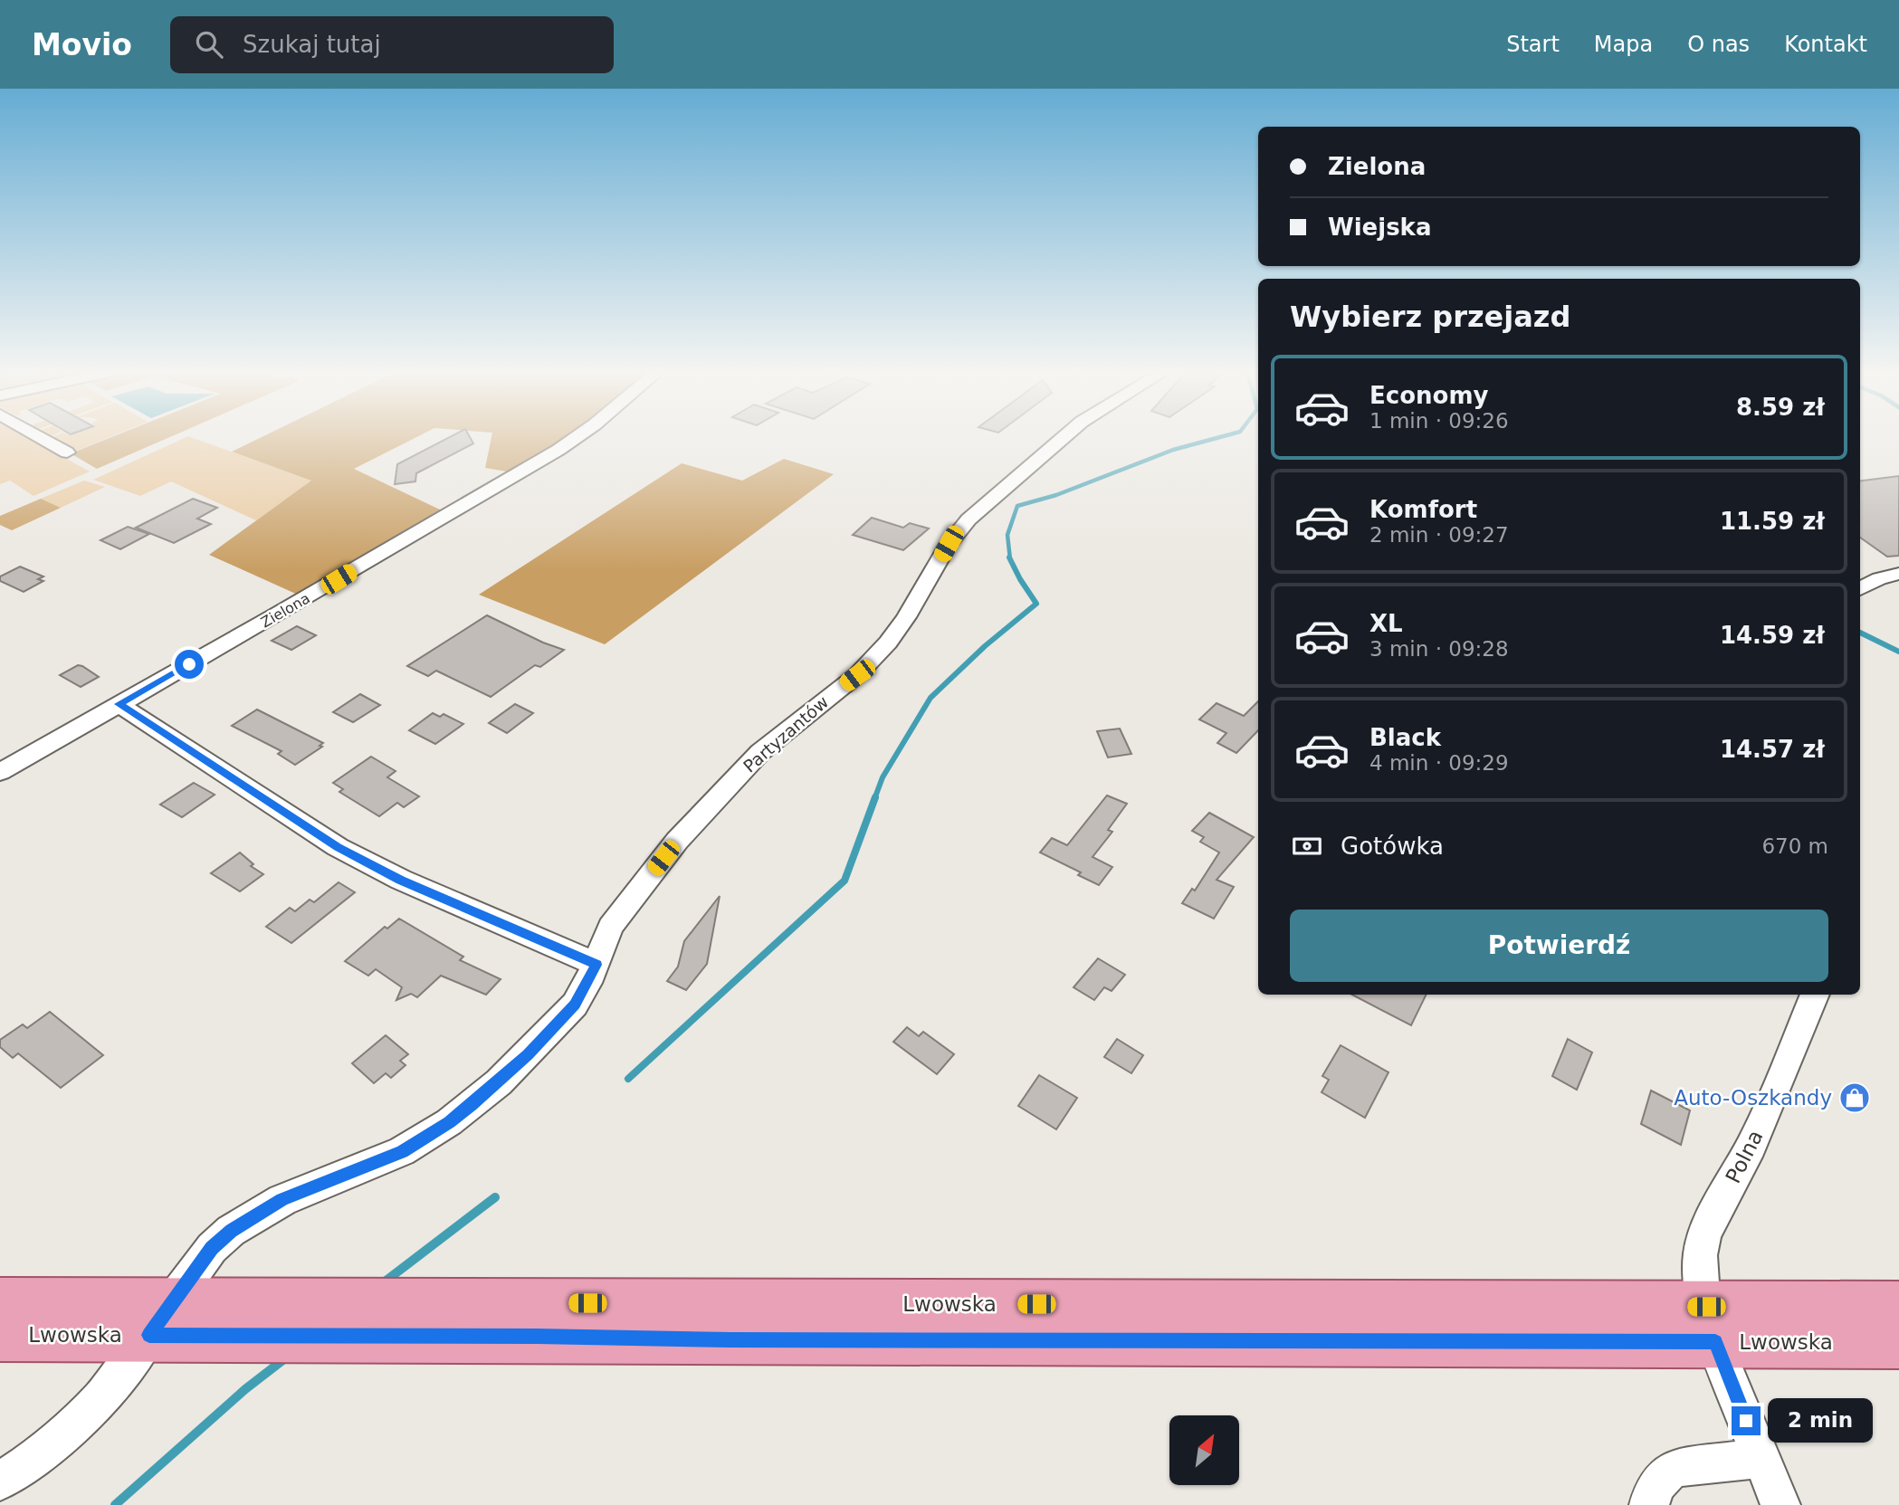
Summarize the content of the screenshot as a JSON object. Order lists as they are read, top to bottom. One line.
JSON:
{"streets":{"main road":["Lwowska"],"street":["Zielona","Partyzantów","Polna"]},"crossings":[["Partyzantów","Lwowska"],["Polna","Lwowska"]],"places":{"shop":["Auto-Oszkandy"]},"north":"top right","page":{"header":"Movio","search":"Szukaj tutaj","nav":["Start","Mapa","O nas","Kontakt"],"banner":["Zielona","Wiejska"],"heading":"Wybierz przejazd","list":[{"name":"Economy","note":"1 min · 09:26","value":"8.59 zł"},{"name":"Komfort","note":"2 min · 09:27","value":"11.59 zł"},{"name":"XL","note":"3 min · 09:28","value":"14.59 zł"},{"name":"Black","note":"4 min · 09:29","value":"14.57 zł"}],"pay":["Gotówka","670 m"],"buttons":"Potwierdź","bubble":"2 min"}}
